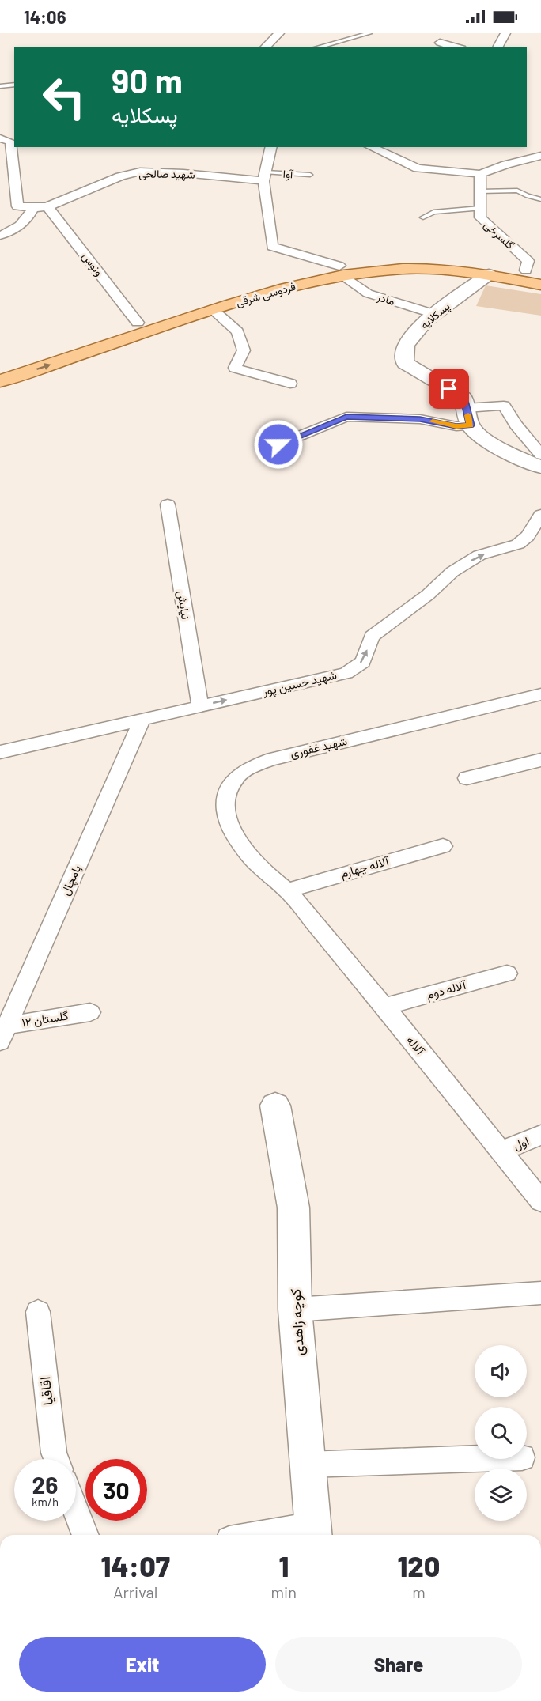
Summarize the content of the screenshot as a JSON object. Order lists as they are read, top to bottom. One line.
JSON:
{"streets":{"main road":["فردوسی شرقی"],"street":["شهید صالحی","گلسرخی","ونوس","مادر","پسکلایه","نیایش","شهید حسین پور","شهید غفوری","آلاله چهارم","پامچال","آلاله دوم","گلستان ۱۲","آلاله","اول","کوچه زاهدی","اقاقیا"],"lane":["آوا"]},"crossings":[["شهید صالحی","آوا"],["شهید صالحی","ونوس"],["گلسرخی","فردوسی شرقی"],["ونوس","فردوسی شرقی"],["فردوسی شرقی","مادر"],["فردوسی شرقی","پسکلایه"],["مادر","پسکلایه"],["نیایش","شهید حسین پور"],["شهید حسین پور","پامچال"],["شهید غفوری","آلاله چهارم"],["شهید غفوری","آلاله"],["آلاله چهارم","آلاله"],["پامچال","گلستان ۱۲"],["آلاله دوم","آلاله"],["آلاله","اول"]],"one_way":["شهید حسین پور"],"page":{"status":"14:06","turn":["90 m","پسکلایه"],"speed":"26 km/h","limit":"30","eta":["14:07","Arrival","1","min","120","m"],"buttons":["Exit","Share"]}}
